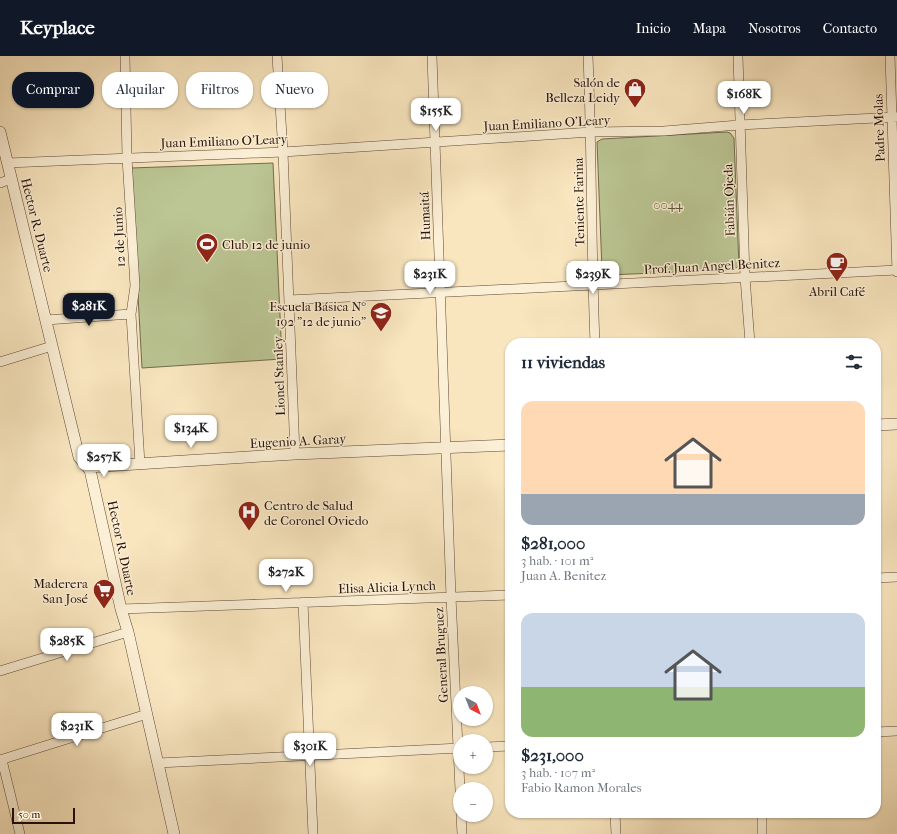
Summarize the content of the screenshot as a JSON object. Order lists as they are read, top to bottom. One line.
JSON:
{"streets":{"street":["Juan Emiliano O'Leary","Padre Molas","Fabián Ojeda","Teniente Farina","Humaitá","Hector R. Duarte","12 de Junio","Prof. Juan Angel Benitez","Lionel Stanley","Eugenio A. Garay","Elisa Alicia Lynch","General Bruguez"]},"crossings":[["Juan Emiliano O'Leary","Padre Molas"],["Juan Emiliano O'Leary","Fabián Ojeda"],["Juan Emiliano O'Leary","Teniente Farina"],["Juan Emiliano O'Leary","Humaitá"],["Juan Emiliano O'Leary","Hector R. Duarte"],["Juan Emiliano O'Leary","12 de Junio"],["Juan Emiliano O'Leary","Lionel Stanley"],["Padre Molas","Prof. Juan Angel Benitez"],["Fabián Ojeda","Prof. Juan Angel Benitez"],["Teniente Farina","Prof. Juan Angel Benitez"],["Humaitá","Prof. Juan Angel Benitez"],["Humaitá","Eugenio A. Garay"],["Humaitá","General Bruguez"],["Hector R. Duarte","Eugenio A. Garay"],["Hector R. Duarte","Elisa Alicia Lynch"],["12 de Junio","Eugenio A. Garay"],["Prof. Juan Angel Benitez","Lionel Stanley"],["Lionel Stanley","Eugenio A. Garay"],["Eugenio A. Garay","General Bruguez"],["Elisa Alicia Lynch","General Bruguez"]],"parks":["0044"],"places":{"shop":["Salón de Belleza Leidy"],"sports":["Club 12 de junio"],"cafe":["Abril Café"],"school or university":["Escuela Básica N° 192 \"12 de junio\""],"hospital":["Centro de Salud de Coronel Oviedo"],"supermarket":["Maderera San José"]},"scale_bar":"50 m","north":"bottom right","page":{"header":"Keyplace","nav":["Inicio","Mapa","Nosotros","Contacto"],"chip":["Comprar","Alquilar","Filtros","Nuevo"],"price":["$168K","$155K","$231K","$239K","$281K","$134K","$257K","$272K","$285K","$231K","$301K"],"heading":"11 viviendas","list":[{"name":"$281,000","note":"3 hab. · 101 m² · Juan A. Benitez"},{"name":"$231,000","note":"3 hab. · 107 m² · Fabio Ramon Morales"}],"map_buttons":["+","−"],"scale":"50 m"}}
